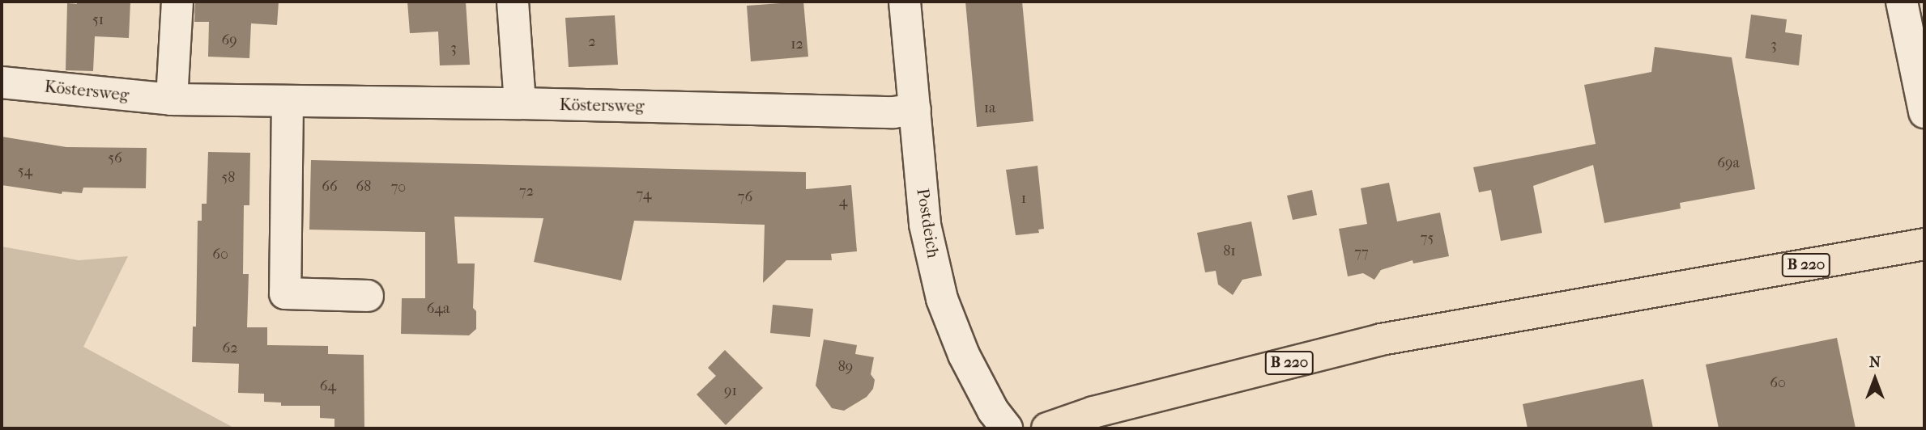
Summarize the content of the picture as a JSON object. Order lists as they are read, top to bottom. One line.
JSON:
{"streets":{"main road":["B 220"],"street":["Köstersweg","Postdeich"]},"crossings":[["Köstersweg","Postdeich"]],"house_numbers":["51","69","2","12","3","3","1a","56","69a","54","58","66","68","70","72","74","76","1","4","75","81","77","60","64a","62","89","60","64","91"],"north":"top"}
